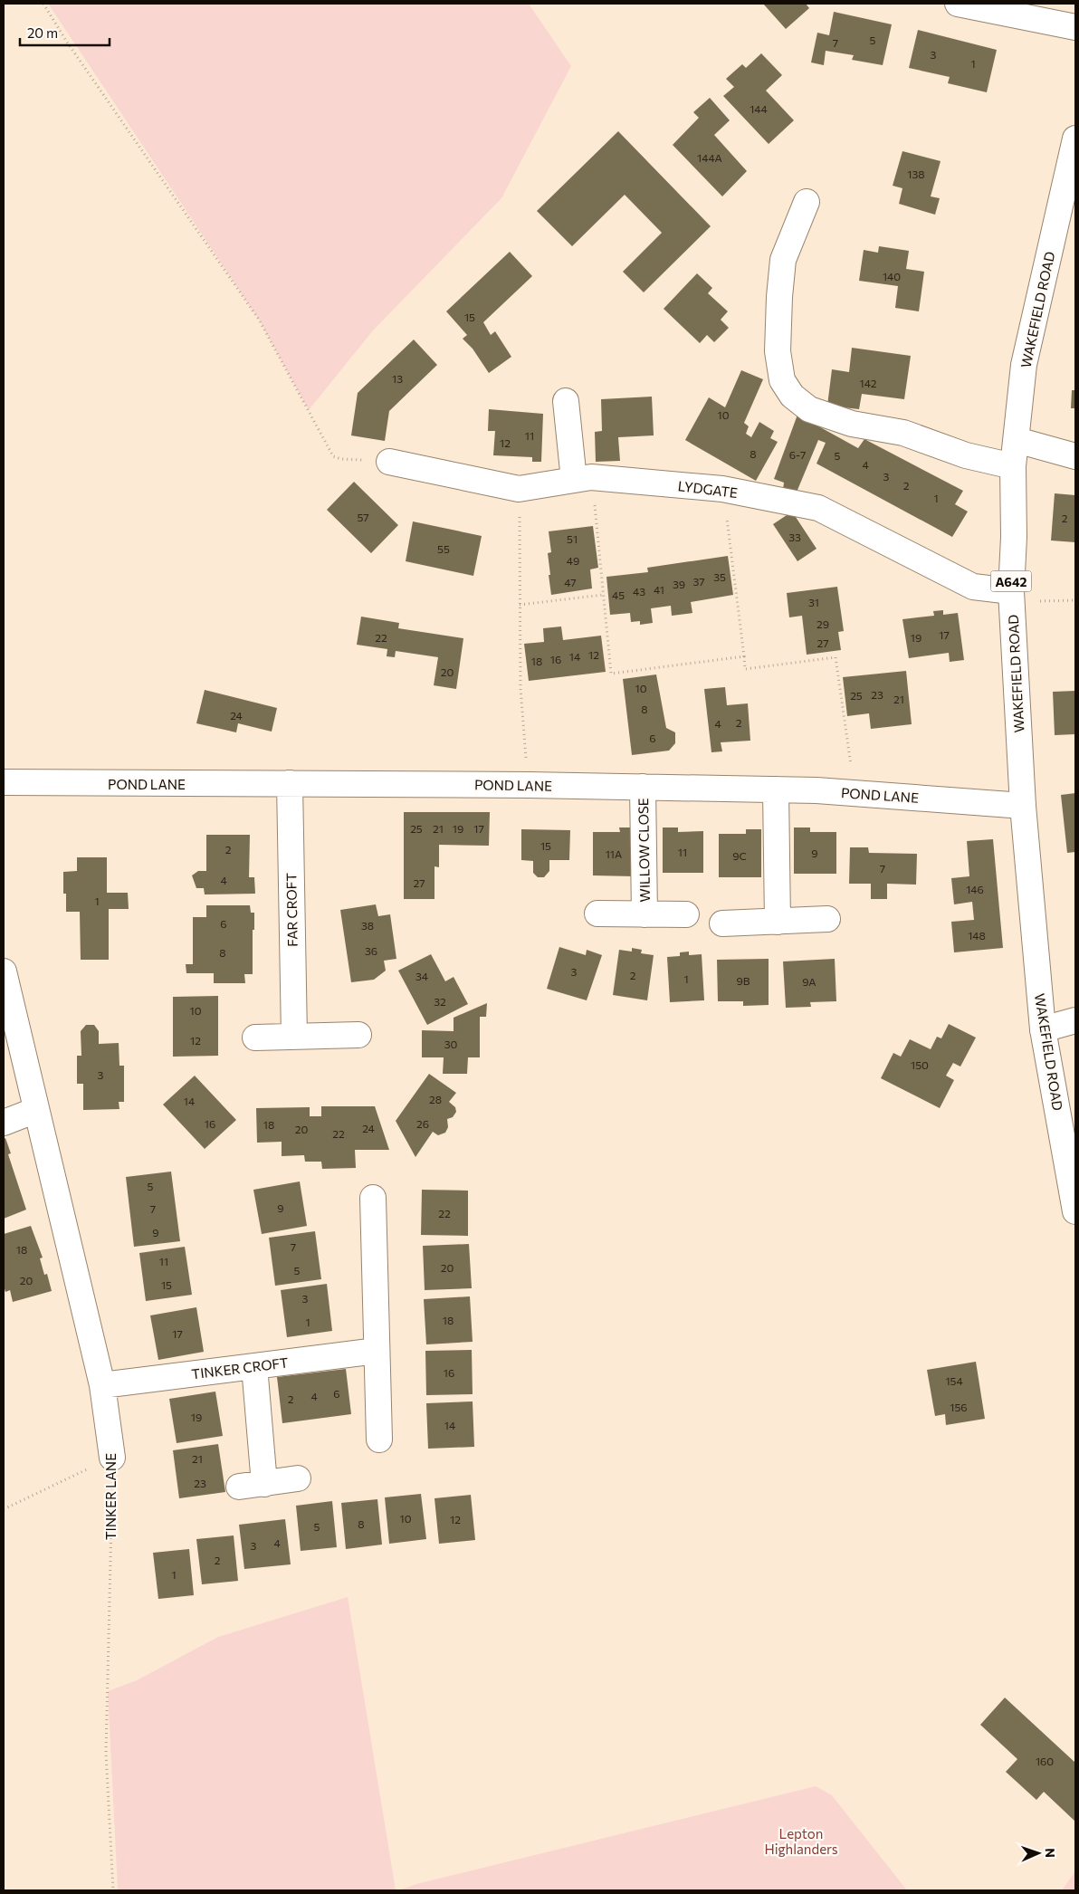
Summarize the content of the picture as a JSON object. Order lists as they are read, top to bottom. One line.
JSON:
{"streets":{"main road":["WAKEFIELD ROAD","LYDGATE","A642","POND LANE","WILLOW CLOSE","FAR CROFT","TINKER CROFT","TINKER LANE"]},"crossings":[["WAKEFIELD ROAD","LYDGATE"],["WAKEFIELD ROAD","POND LANE"],["POND LANE","WILLOW CLOSE"],["POND LANE","FAR CROFT"],["TINKER CROFT","TINKER LANE"]],"parks":["Lepton Highlanders"],"house_numbers":["5","7","3","1","144","144A","138","140","15","13","142","10","11","12","8","6-7","5","4","3","2","1","57","2","33","51","55","49","35","37","47","39","41","43","45","31","29","17","22","19","27","12","14","16","18","20","10","23","25","21","8","24","2","4","6","25","21","19","17","15","2","11","9","11A","9C","7","4","27","146","1","6","38","148","36","8","3","2","34","1","9B","9A","32","10","12","30","150","3","28","14","16","26","18","24","20","22","5","9","7","22","9","7","18","11","20","5","20","15","3","18","1","17","16","154","6","4","2","156","19","14","21","23","10","12","8","5","4","3","2","1","160"],"scale_bar":"20 m","north":"right"}
